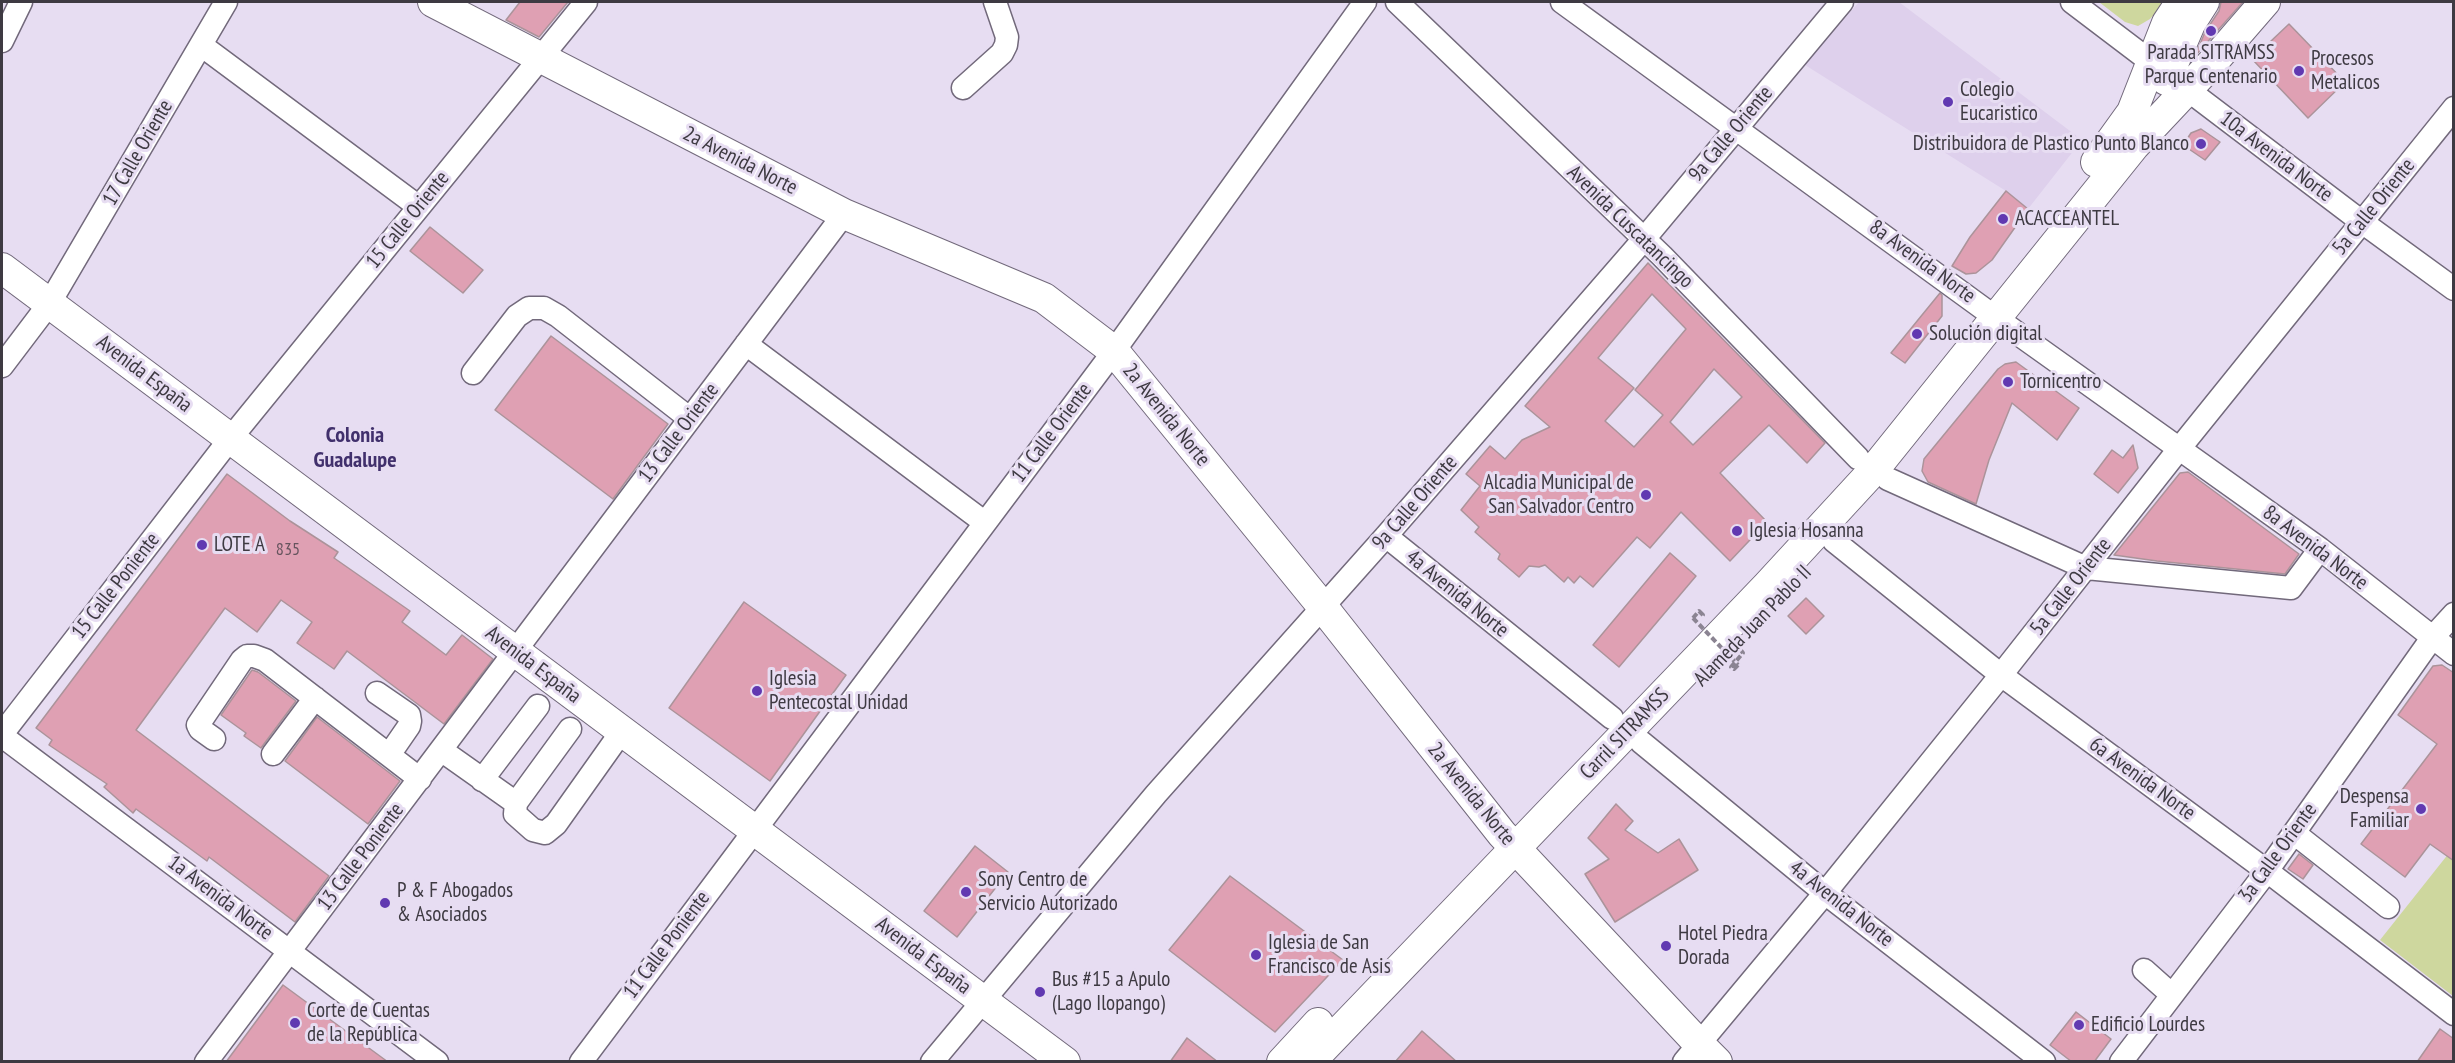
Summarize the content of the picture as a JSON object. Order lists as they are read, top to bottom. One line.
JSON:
{"streets":{"main road":["2a Avenida Norte","Avenida España","Alameda Juan Pablo II","Carril SITRAMSS"],"street":["9a Calle Oriente","17 Calle Oriente","10a Avenida Norte","5a Calle Oriente","15 Calle Oriente","Avenida Cuscatancingo","8a Avenida Norte","13 Calle Oriente","11 Calle Oriente","15 Calle Poniente","4a Avenida Norte","6a Avenida Norte","3a Calle Oriente","13 Calle Poniente","1a Avenida Norte","11 Calle Poniente"]},"crossings":[["9a Calle Oriente","2a Avenida Norte"],["9a Calle Oriente","Avenida Cuscatancingo"],["9a Calle Oriente","8a Avenida Norte"],["9a Calle Oriente","Avenida España"],["9a Calle Oriente","4a Avenida Norte"],["17 Calle Oriente","Avenida España"],["10a Avenida Norte","5a Calle Oriente"],["10a Avenida Norte","Alameda Juan Pablo II"],["10a Avenida Norte","Carril SITRAMSS"],["2a Avenida Norte","5a Calle Oriente"],["2a Avenida Norte","15 Calle Oriente"],["2a Avenida Norte","13 Calle Oriente"],["2a Avenida Norte","11 Calle Oriente"],["2a Avenida Norte","Alameda Juan Pablo II"],["2a Avenida Norte","Carril SITRAMSS"],["5a Calle Oriente","8a Avenida Norte"],["5a Calle Oriente","4a Avenida Norte"],["5a Calle Oriente","6a Avenida Norte"],["15 Calle Oriente","Avenida España"],["15 Calle Oriente","15 Calle Poniente"],["Avenida Cuscatancingo","Alameda Juan Pablo II"],["8a Avenida Norte","Alameda Juan Pablo II"],["8a Avenida Norte","Carril SITRAMSS"],["8a Avenida Norte","3a Calle Oriente"],["Avenida España","13 Calle Oriente"],["Avenida España","11 Calle Oriente"],["Avenida España","15 Calle Poniente"],["Avenida España","13 Calle Poniente"],["Avenida España","11 Calle Poniente"],["13 Calle Oriente","13 Calle Poniente"],["11 Calle Oriente","11 Calle Poniente"],["15 Calle Poniente","1a Avenida Norte"],["4a Avenida Norte","Alameda Juan Pablo II"],["Alameda Juan Pablo II","Carril SITRAMSS"],["Alameda Juan Pablo II","6a Avenida Norte"],["6a Avenida Norte","3a Calle Oriente"],["13 Calle Poniente","1a Avenida Norte"]],"districts":["Colonia Guadalupe"],"places":["Parada SITRAMSS Parque Centenario","Procesos Metalicos","Colegio Eucaristico","Distribuidora de Plastico Punto Blanco","ACACCEANTEL","Solución digital","Tornicentro","Alcadia Municipal de San Salvador Centro","Iglesia Hosanna","LOTE A","Iglesia Pentecostal Unidad","Despensa Familiar","Sony Centro de Servicio Autorizado","P & F Abogados & Asociados","Hotel Piedra Dorada","Iglesia de San Francisco de Asis","Bus #15 a Apulo (Lago Ilopango)","Corte de Cuentas de la República","Edificio Lourdes"],"house_numbers":["835"]}
